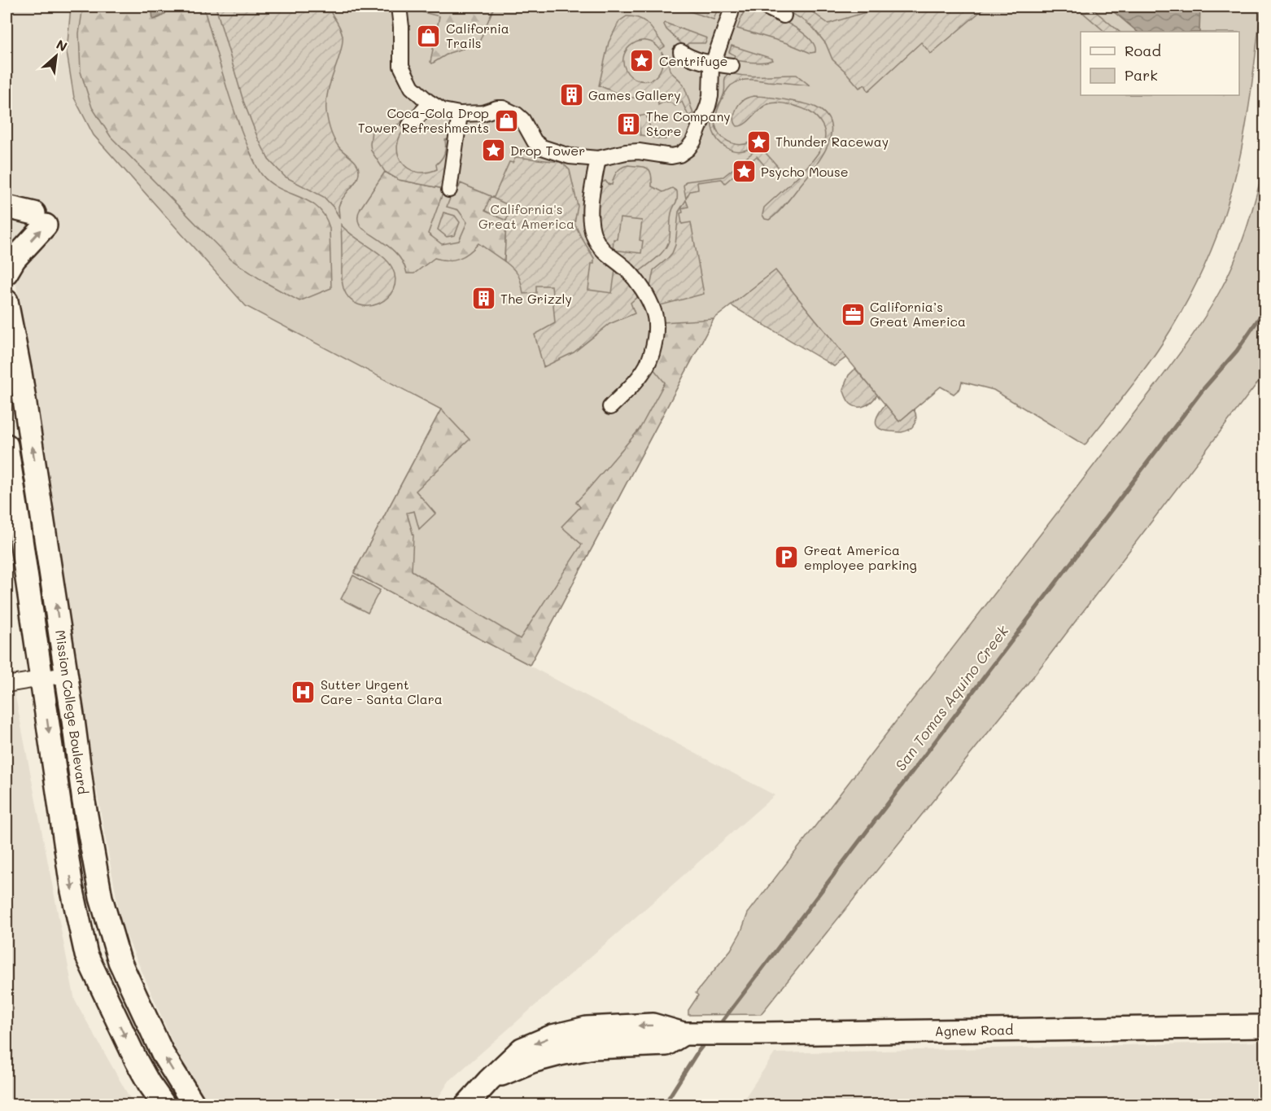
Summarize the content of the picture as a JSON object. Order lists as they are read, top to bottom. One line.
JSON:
{"streets":{"main road":["Mission College Boulevard","Agnew Road"]},"water":["San Tomas Aquino Creek"],"parks":["California's Great America"],"places":{"shop":["California Trails","Coca-Cola Drop Tower Refreshments"],"place":["Centrifuge","Thunder Raceway","Drop Tower","Psycho Mouse"],"building":["Games Gallery","The Company Store","The Grizzly"],"office":["California’s Great America"],"parking":["Great America employee parking"],"hospital":["Sutter Urgent Care - Santa Clara"]},"legend":["Road","Park"],"north":"top right"}
